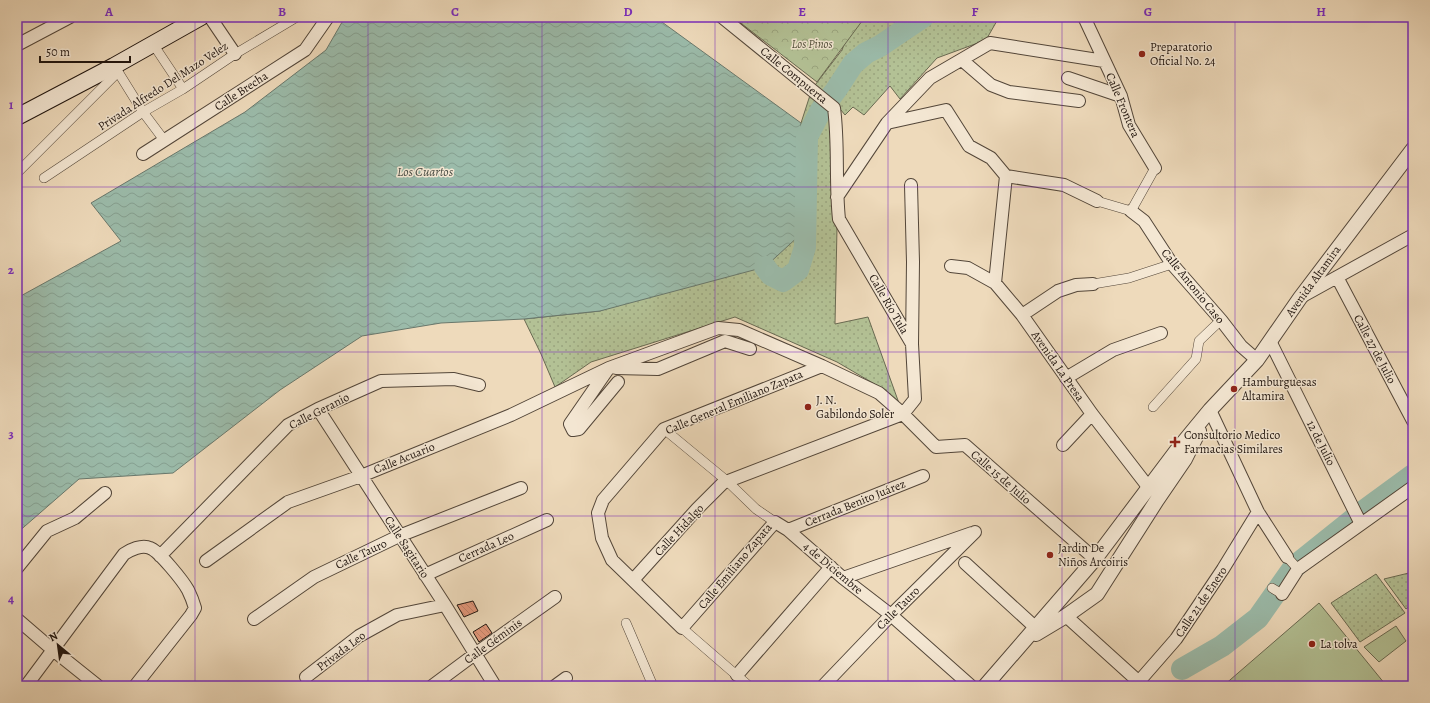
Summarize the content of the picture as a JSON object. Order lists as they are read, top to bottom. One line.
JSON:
{"streets":{"street":["Calle Compuerta","Privada Alfredo Del Mazo Velez","Calle Brecha","Calle Frontera","Avenida Altamira","Calle Antonio Caso","Calle Río Tula","Calle 27 de Julio","Avenida La Presa","Calle General Emiliano Zapata","Calle Geranio","12 de Julio","Calle Acuario","Calle 15 de Julio","Cerrada Benito Juárez","Calle Hidalgo","Calle Sagitario","Cerrada Leo","Calle Tauro","Calle Emiliano Zapata","4 de Diciembre","Calle 21 de Enero","Calle Géminis","Privada Leo"]},"crossings":[["Calle Compuerta","Calle Río Tula"],["Calle Frontera","Calle Antonio Caso"],["Avenida Altamira","Calle Antonio Caso"],["Avenida Altamira","Avenida La Presa"],["Avenida Altamira","12 de Julio"],["Avenida Altamira","Calle 15 de Julio"],["Calle Río Tula","Calle Acuario"],["Calle Río Tula","Calle 15 de Julio"],["Calle General Emiliano Zapata","Calle Acuario"],["Calle General Emiliano Zapata","Calle Hidalgo"],["Calle General Emiliano Zapata","Calle Emiliano Zapata"],["Calle Geranio","Calle Sagitario"],["Calle Acuario","Calle 15 de Julio"],["Calle Acuario","Calle Sagitario"],["Cerrada Benito Juárez","4 de Diciembre"],["Calle Hidalgo","Calle Emiliano Zapata"],["Calle Sagitario","Cerrada Leo"],["Calle Sagitario","Calle Tauro"],["Calle Sagitario","Calle Géminis"],["Calle Sagitario","Privada Leo"],["Calle Tauro","4 de Diciembre"],["Calle Emiliano Zapata","4 de Diciembre"]],"water":["Los Cuartos"],"parks":["Los Pinos"],"places":{"other":["Preparatorio Oficial No. 24","Hamburguesas Altamira","J. N. Gabilondo Soler","Jardin De Niños Arcoiris","La tolva"],"health":["Consultorio Medico Farmacias Similares"]},"scale_bar":"50 m","north":"top left","grid":{"columns":["A","B","C","D","E","F","G","H"],"rows":["1","2","3","4"]}}
